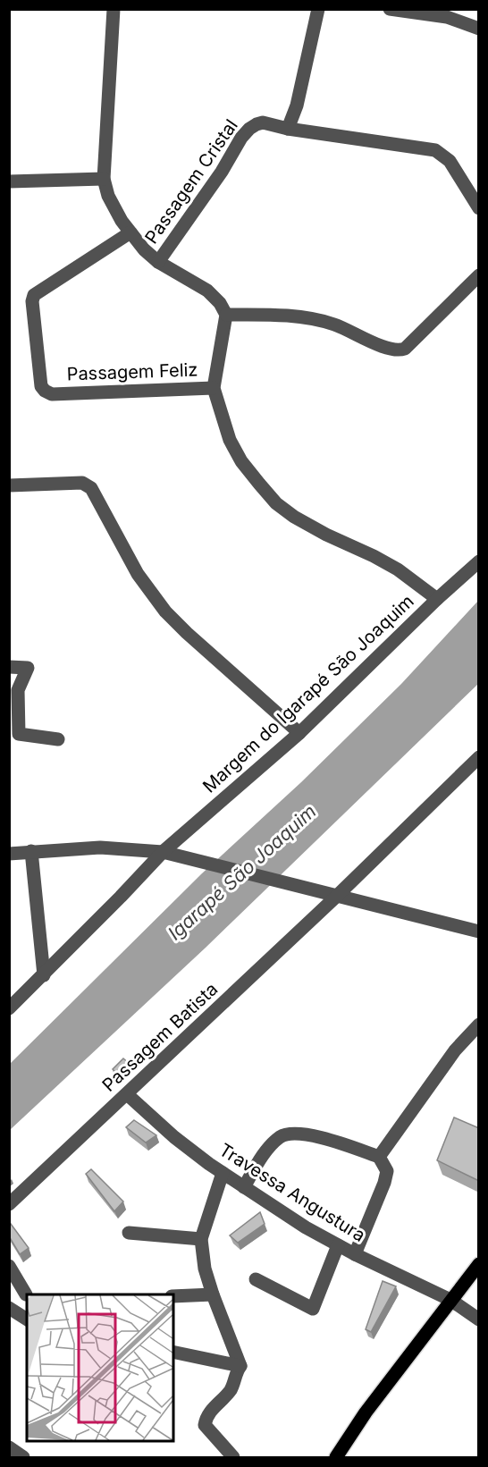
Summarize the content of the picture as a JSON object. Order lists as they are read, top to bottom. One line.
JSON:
{"streets":{"street":["Passagem Cristal","Passagem Feliz","Margem do Igarapé São Joaquim","Passagem Batista","Travessa Angustura"]},"crossings":[["Passagem Batista","Travessa Angustura"]],"water":["Igarapé São Joaquim"]}
